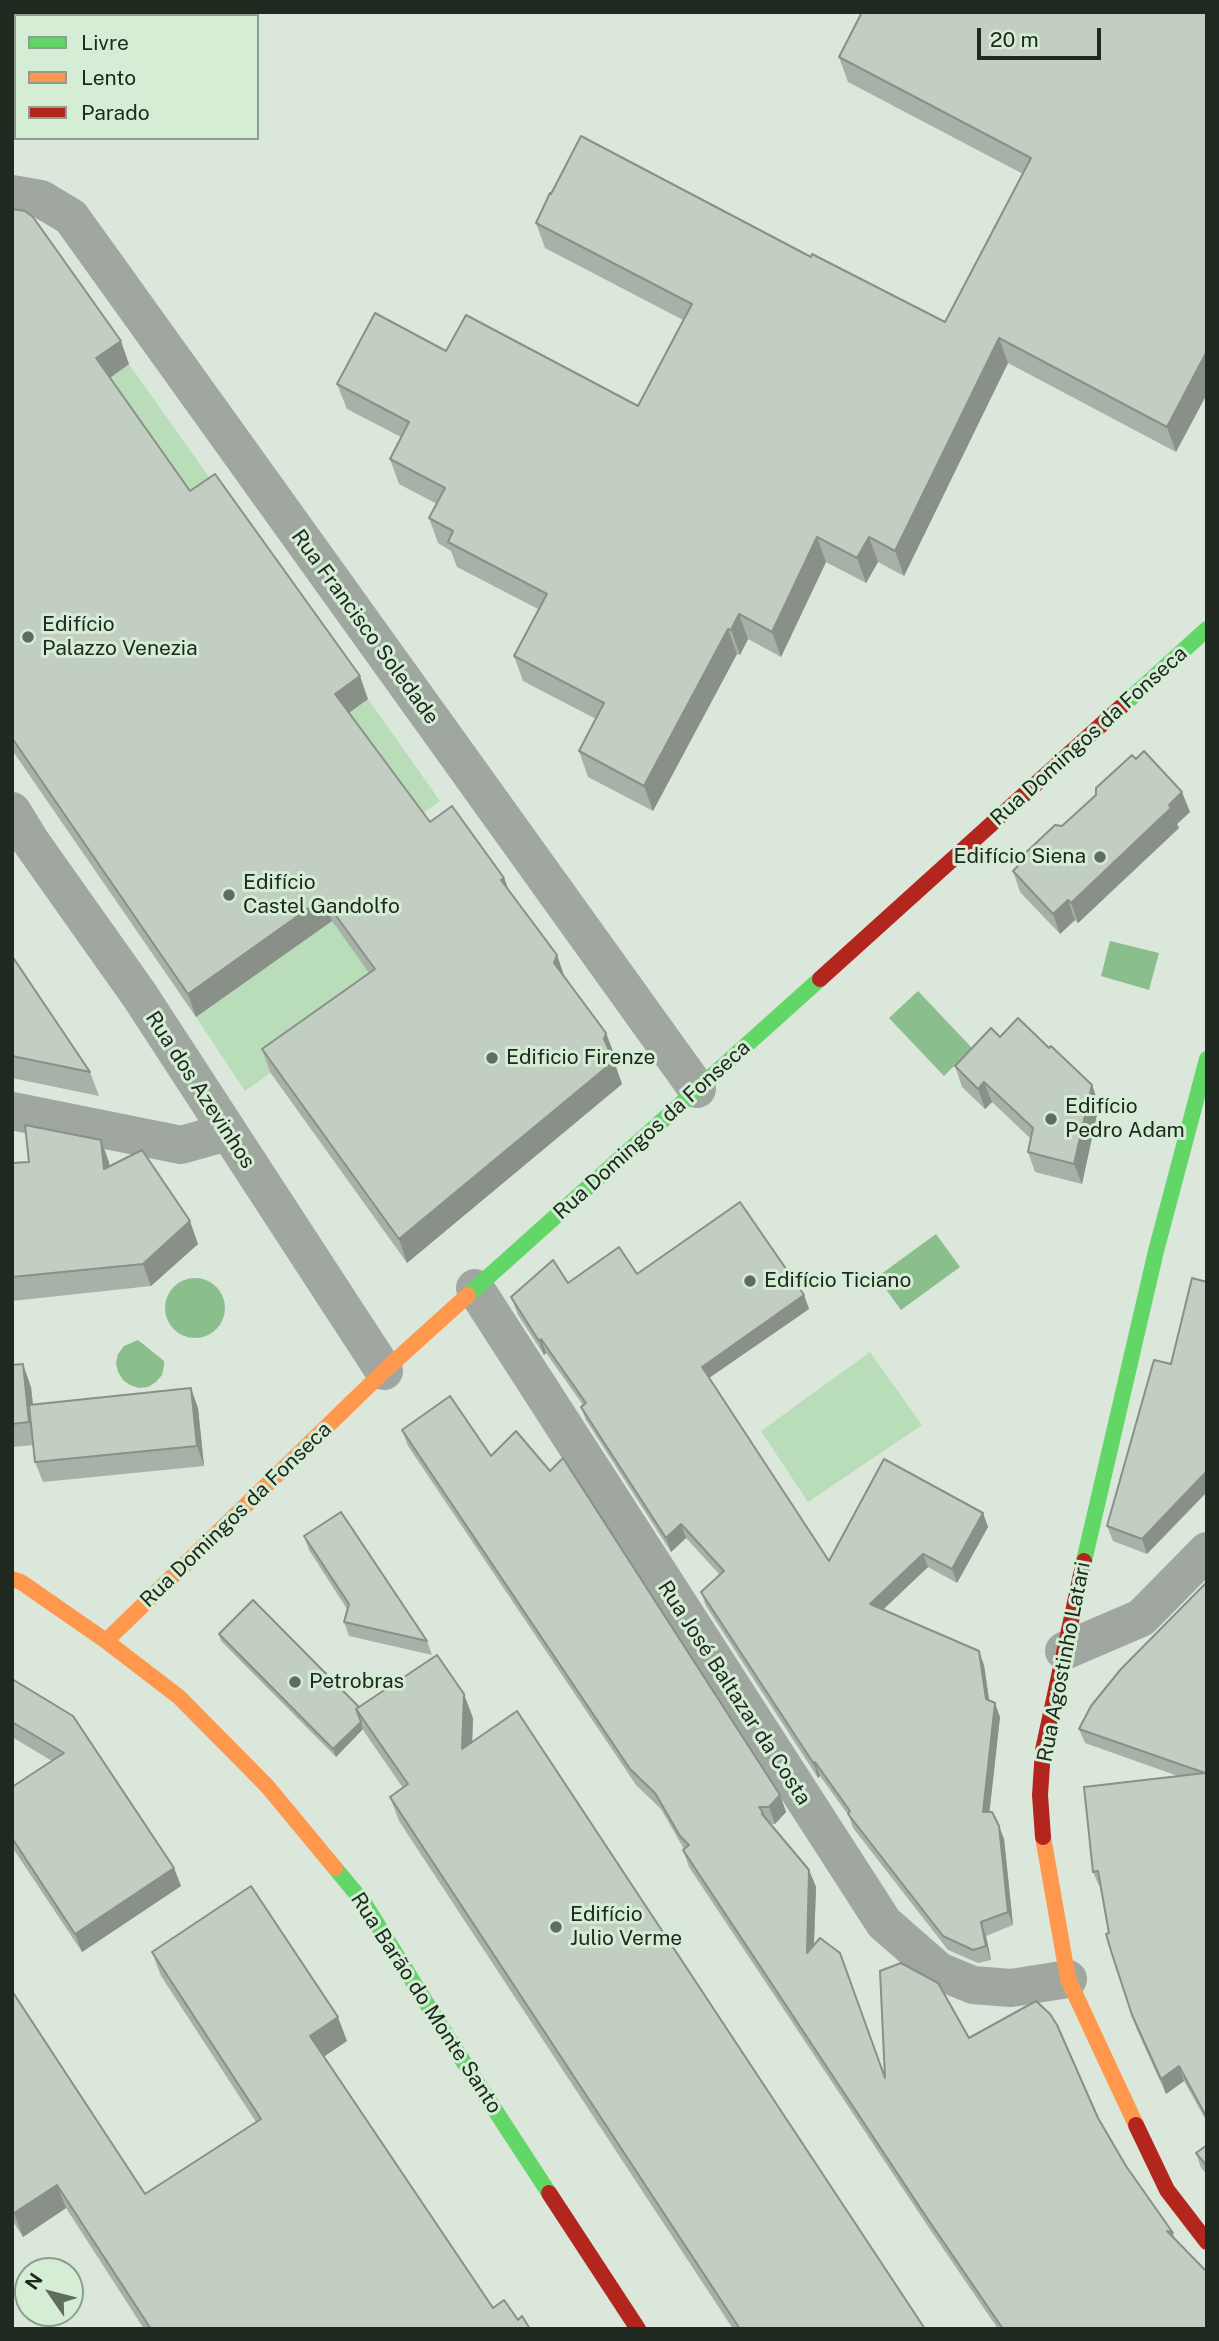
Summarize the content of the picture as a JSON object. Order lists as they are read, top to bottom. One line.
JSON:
{"streets":{"street":["Rua Francisco Soledade","Rua Domingos da Fonseca","Rua dos Azevinhos","Rua Agostinho Latari","Rua José Baltazar da Costa","Rua Barão do Monte Santo"]},"crossings":[["Rua Francisco Soledade","Rua Domingos da Fonseca"],["Rua Domingos da Fonseca","Rua dos Azevinhos"],["Rua Domingos da Fonseca","Rua José Baltazar da Costa"],["Rua Domingos da Fonseca","Rua Barão do Monte Santo"],["Rua Agostinho Latari","Rua José Baltazar da Costa"]],"places":["Edifício Palazzo Venezia","Edifício Siena","Edifício Castel Gandolfo","Edificio Firenze","Edifício Pedro Adam","Edifício Ticiano","Petrobras","Edifício Julio Verme"],"legend":["Livre","Lento","Parado"],"scale_bar":"20 m","north":"top left"}
